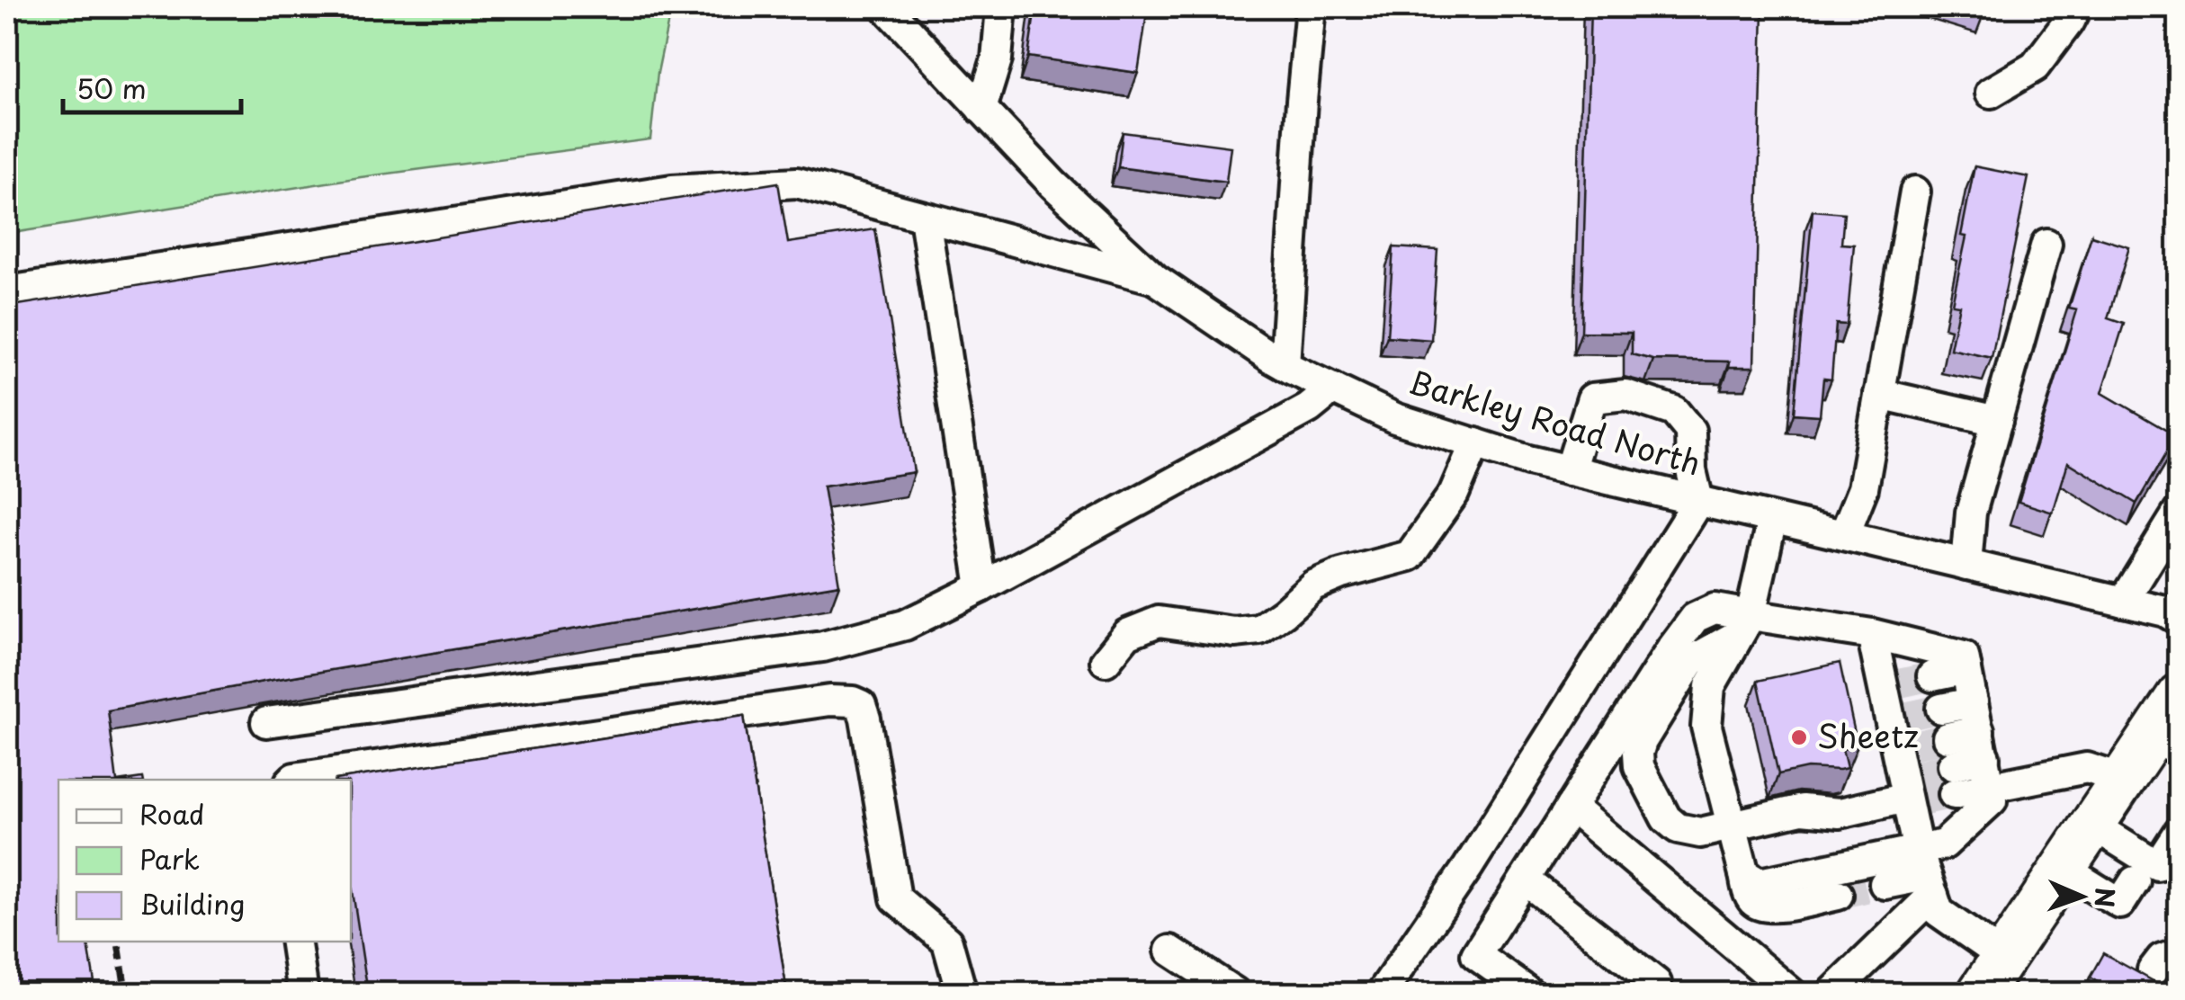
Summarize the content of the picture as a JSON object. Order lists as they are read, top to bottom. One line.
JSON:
{"streets":{"street":["Barkley Road North"]},"places":["Sheetz"],"legend":["Road","Park","Building"],"scale_bar":"50 m","north":"right"}
